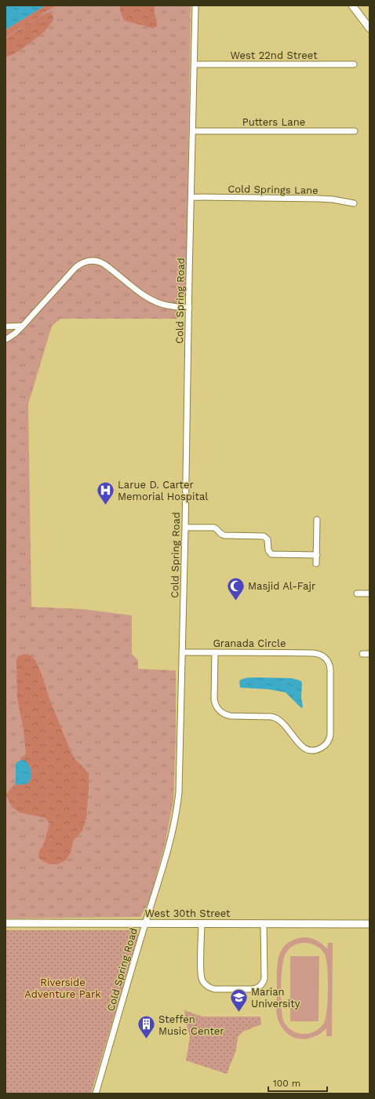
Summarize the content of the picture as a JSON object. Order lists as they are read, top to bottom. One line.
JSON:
{"streets":{"main road":["West 30th Street"],"street":["West 22nd Street","Putters Lane","Cold Springs Lane","Cold Spring Road","Granada Circle"]},"crossings":[["West 22nd Street","Cold Spring Road"],["Putters Lane","Cold Spring Road"],["Cold Springs Lane","Cold Spring Road"],["Cold Spring Road","Granada Circle"],["Cold Spring Road","West 30th Street"]],"parks":["Riverside Adventure Park"],"places":{"hospital":["Larue D. Carter Memorial Hospital"],"mosque":["Masjid Al-Fajr"],"school or university":["Marian University"],"building":["Steffen Music Center"]},"scale_bar":"100 m"}
